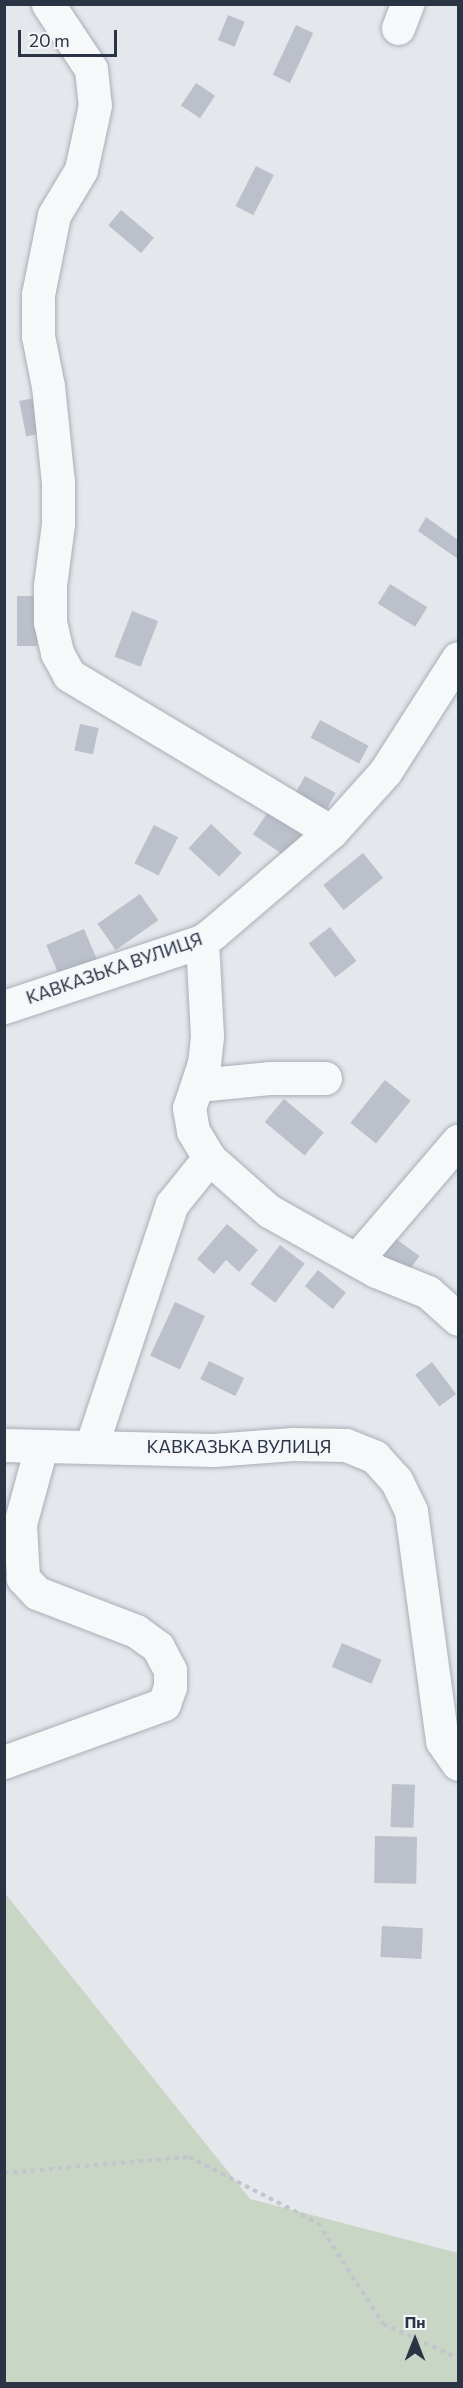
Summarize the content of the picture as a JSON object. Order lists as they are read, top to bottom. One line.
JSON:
{"streets":{"street":["КАВКАЗЬКА ВУЛИЦЯ"]},"scale_bar":"20 m","north":"top"}
